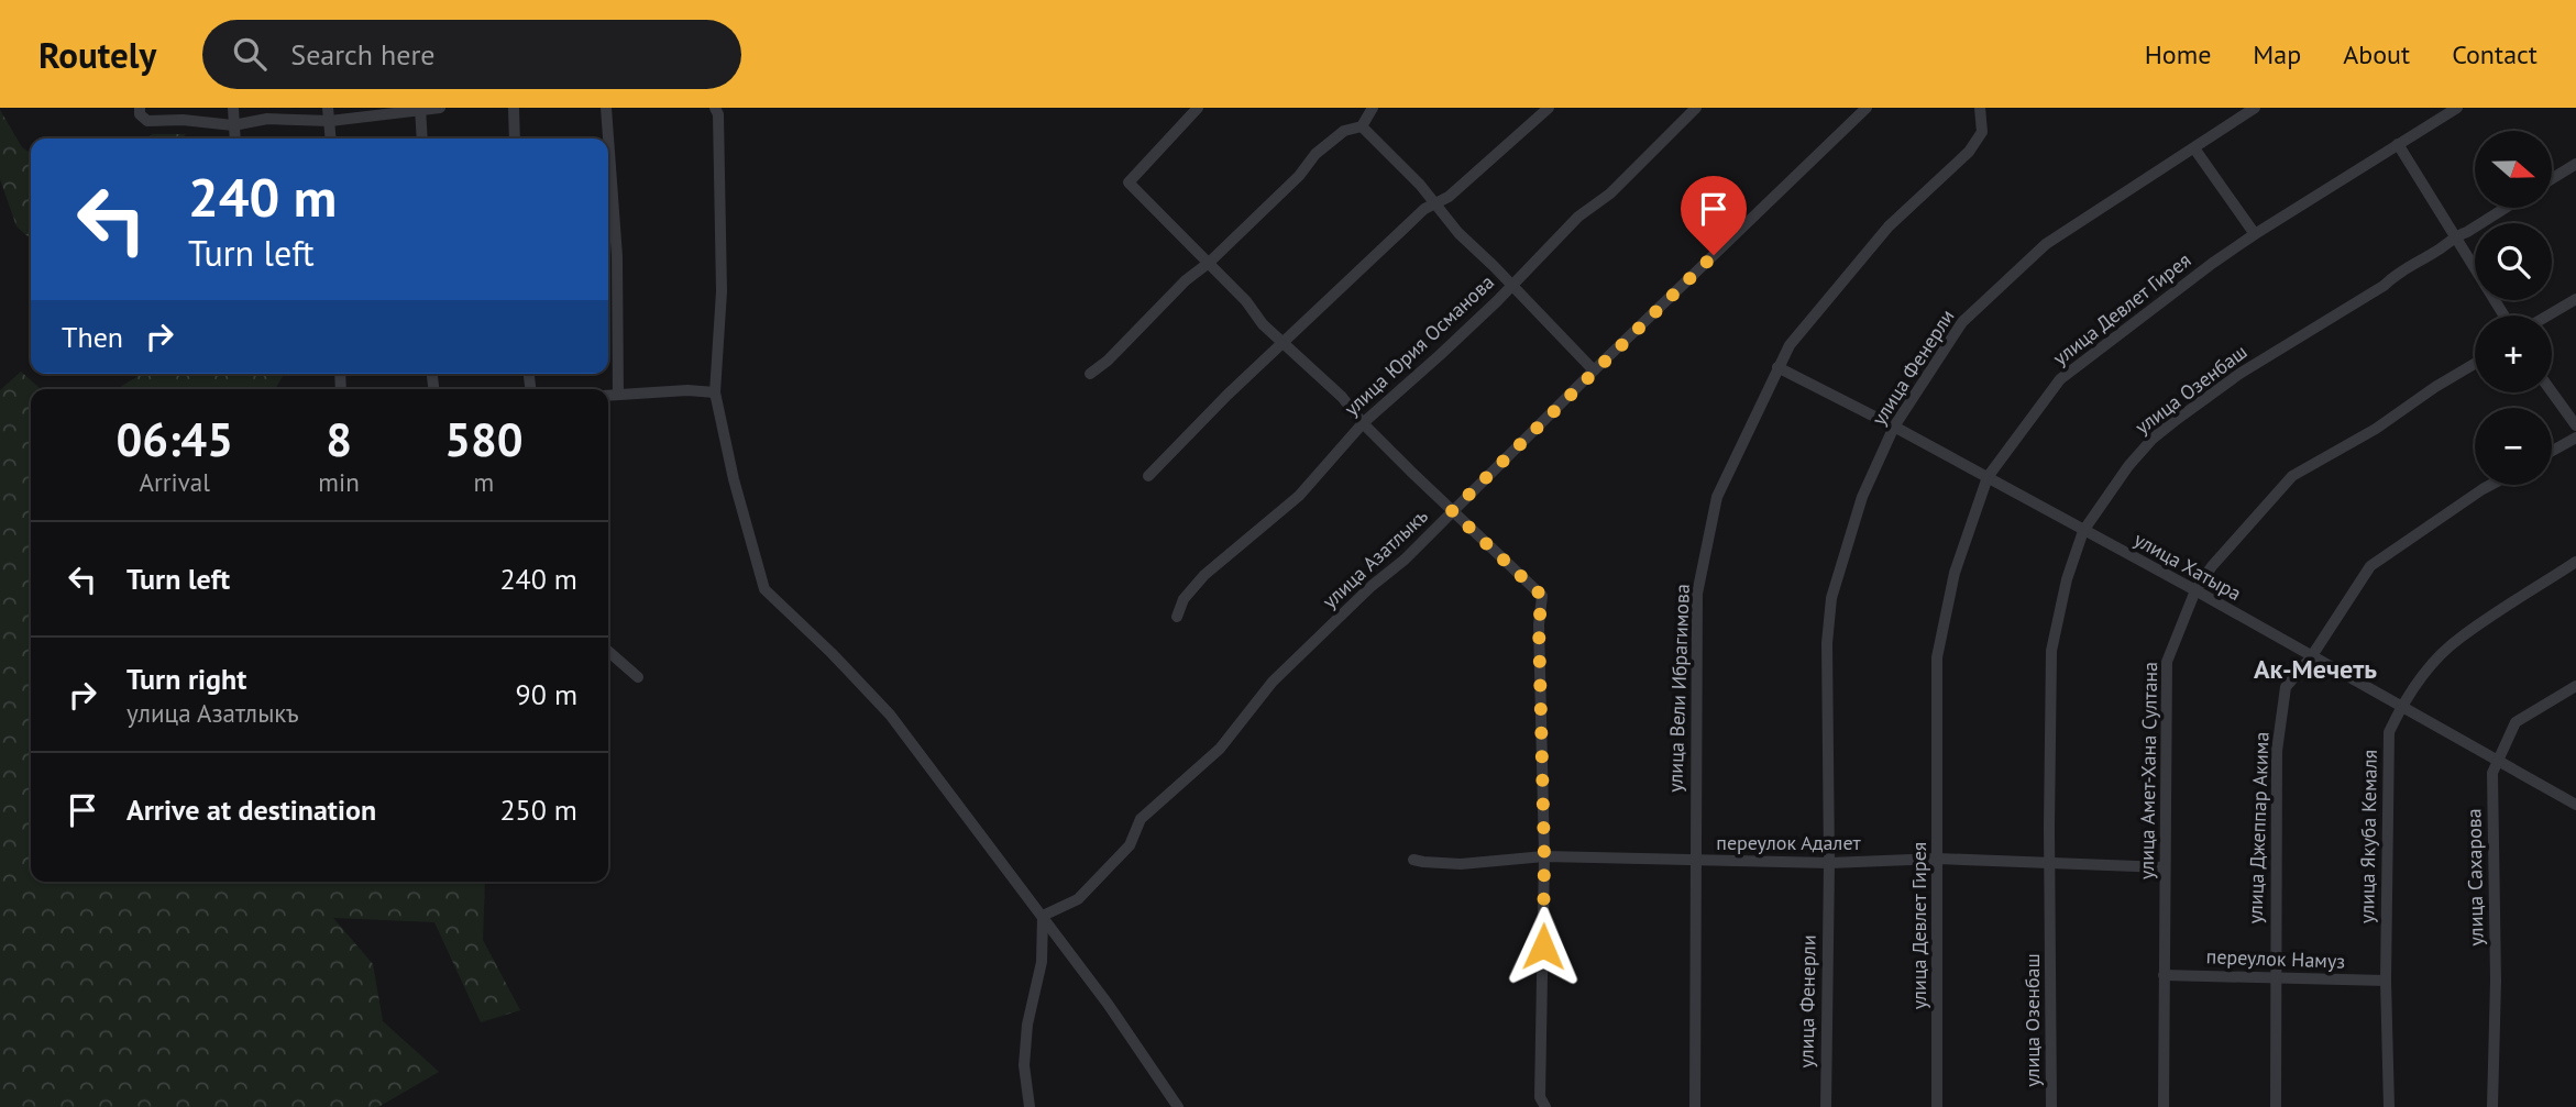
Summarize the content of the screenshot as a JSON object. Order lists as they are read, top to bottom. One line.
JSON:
{"streets":{"street":["улица Девлет Гирея","улица Юрия Османова","улица Фенерли","улица Озенбаш","улица Азатлыкъ","улица Хатыра","улица Вели Ибрагимова","улица Амет-Хана Султана","улица Джеппар Акима","улица Якуба Кемаля","переулок Адалет","улица Сахарова","переулок Намуз"]},"crossings":[["улица Девлет Гирея","улица Хатыра"],["улица Девлет Гирея","переулок Адалет"],["улица Фенерли","улица Хатыра"],["улица Фенерли","переулок Адалет"],["улица Озенбаш","улица Хатыра"],["улица Озенбаш","переулок Адалет"],["улица Хатыра","улица Вели Ибрагимова"],["улица Хатыра","улица Амет-Хана Султана"],["улица Хатыра","улица Джеппар Акима"],["улица Хатыра","улица Якуба Кемаля"],["улица Хатыра","улица Сахарова"],["улица Вели Ибрагимова","переулок Адалет"],["улица Амет-Хана Султана","переулок Адалет"],["улица Амет-Хана Султана","переулок Намуз"],["улица Джеппар Акима","переулок Намуз"],["улица Якуба Кемаля","переулок Намуз"]],"districts":["Ак-Мечеть"],"north":"right","page":{"header":"Routely","search":"Search here","nav":["Home","Map","About","Contact"],"map_buttons":["+","−"],"turn":["240 m","Turn left"],"then":"Then","eta":["06:45","Arrival","8","min","580","m"],"list":[{"name":"Turn left","value":"240 m"},{"name":"Turn right","note":"улица Азатлыкъ","value":"90 m"},{"name":"Arrive at destination","value":"250 m"}]}}
